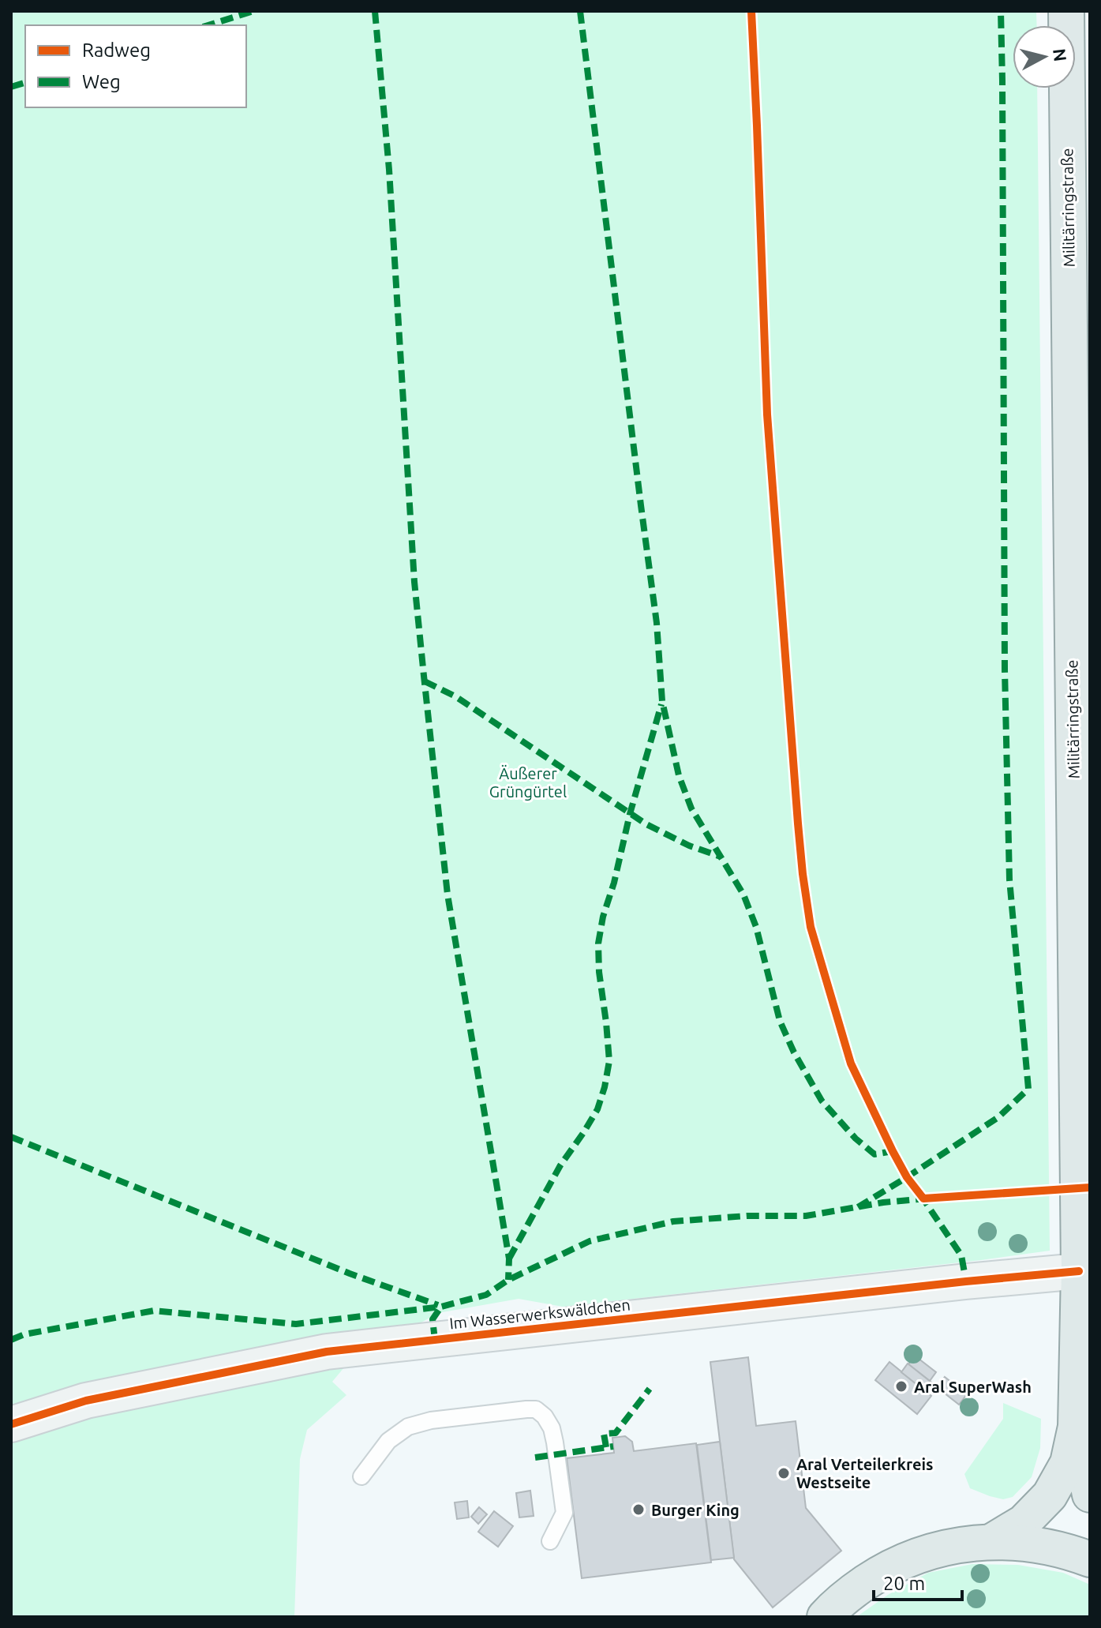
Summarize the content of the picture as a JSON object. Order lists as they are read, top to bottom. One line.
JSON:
{"streets":{"main road":["Militärringstraße"],"street":["Im Wasserwerkswäldchen"]},"crossings":[["Militärringstraße","Im Wasserwerkswäldchen"]],"parks":["Äußerer Grüngürtel"],"places":["Aral SuperWash","Aral Verteilerkreis Westseite","Burger King"],"legend":["Radweg","Weg"],"scale_bar":"20 m","north":"right"}
